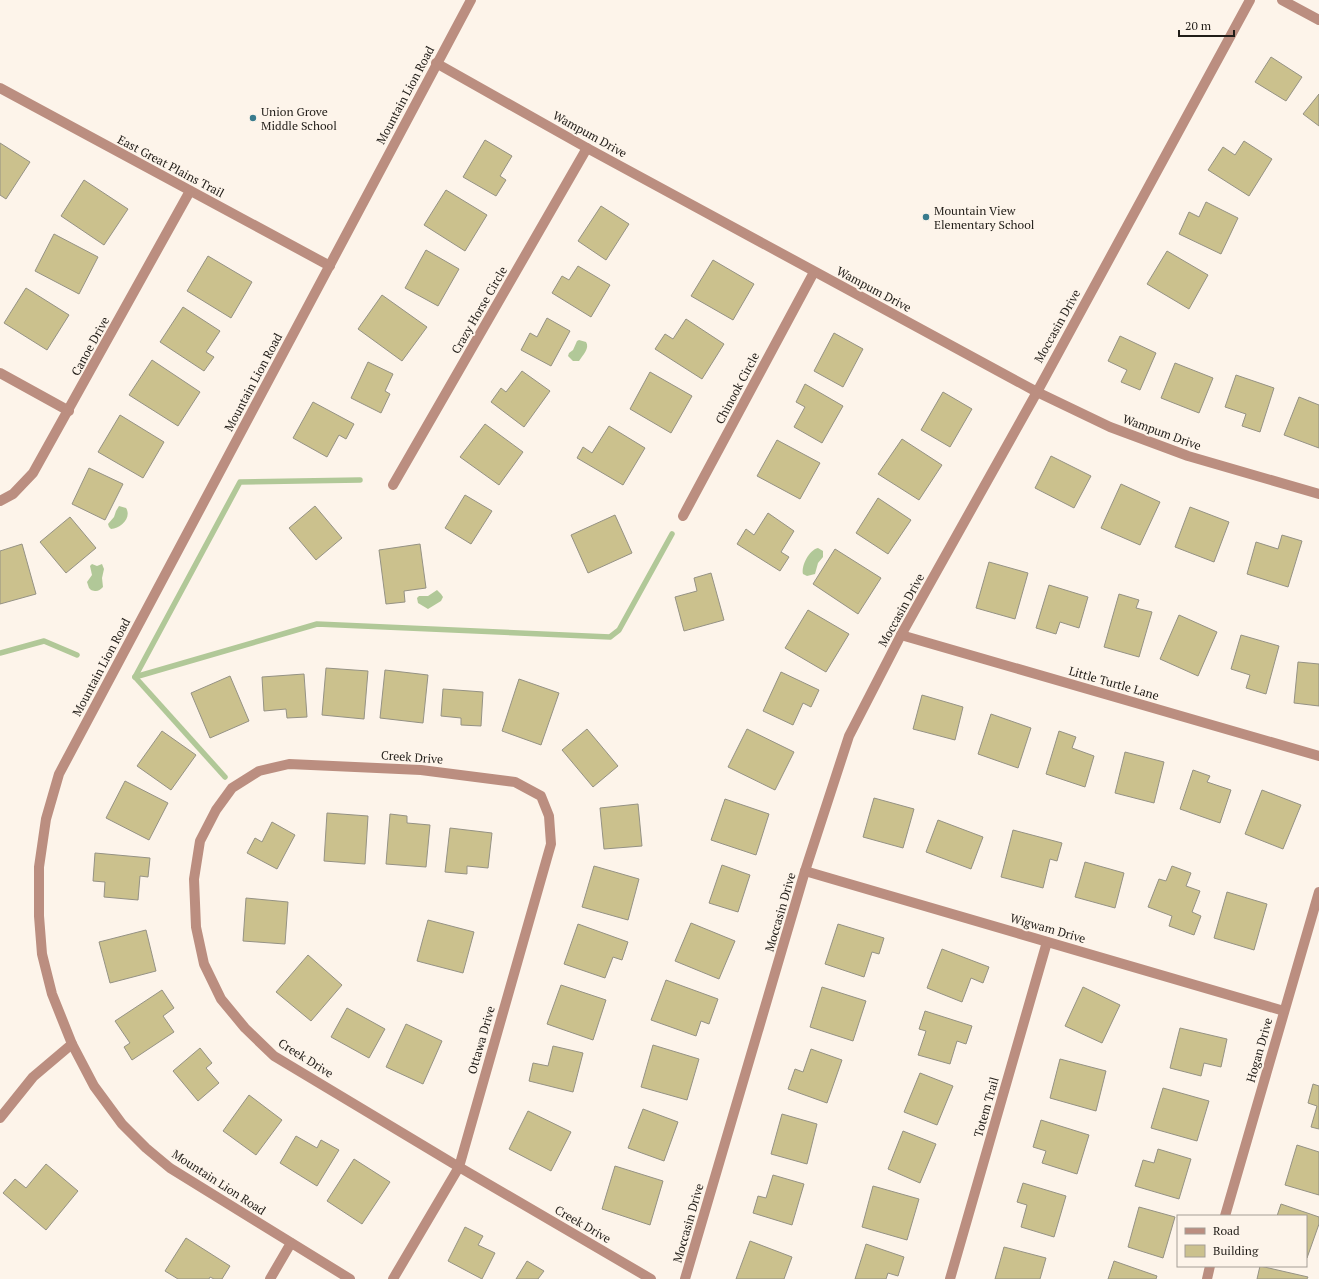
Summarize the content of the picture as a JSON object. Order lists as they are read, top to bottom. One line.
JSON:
{"streets":{"street":["Mountain Lion Road","Wampum Drive","East Great Plains Trail","Crazy Horse Circle","Moccasin Drive","Canoe Drive","Chinook Circle","Little Turtle Lane","Creek Drive","Wigwam Drive","Ottawa Drive","Hogan Drive","Totem Trail"]},"crossings":[["Mountain Lion Road","Wampum Drive"],["Mountain Lion Road","East Great Plains Trail"],["Wampum Drive","Crazy Horse Circle"],["Wampum Drive","Moccasin Drive"],["Wampum Drive","Chinook Circle"],["East Great Plains Trail","Canoe Drive"],["Moccasin Drive","Little Turtle Lane"],["Moccasin Drive","Wigwam Drive"],["Creek Drive","Ottawa Drive"],["Wigwam Drive","Hogan Drive"],["Wigwam Drive","Totem Trail"]],"places":["Union Grove Middle School","Mountain View Elementary School"],"legend":["Road","Building"],"scale_bar":"20 m"}
